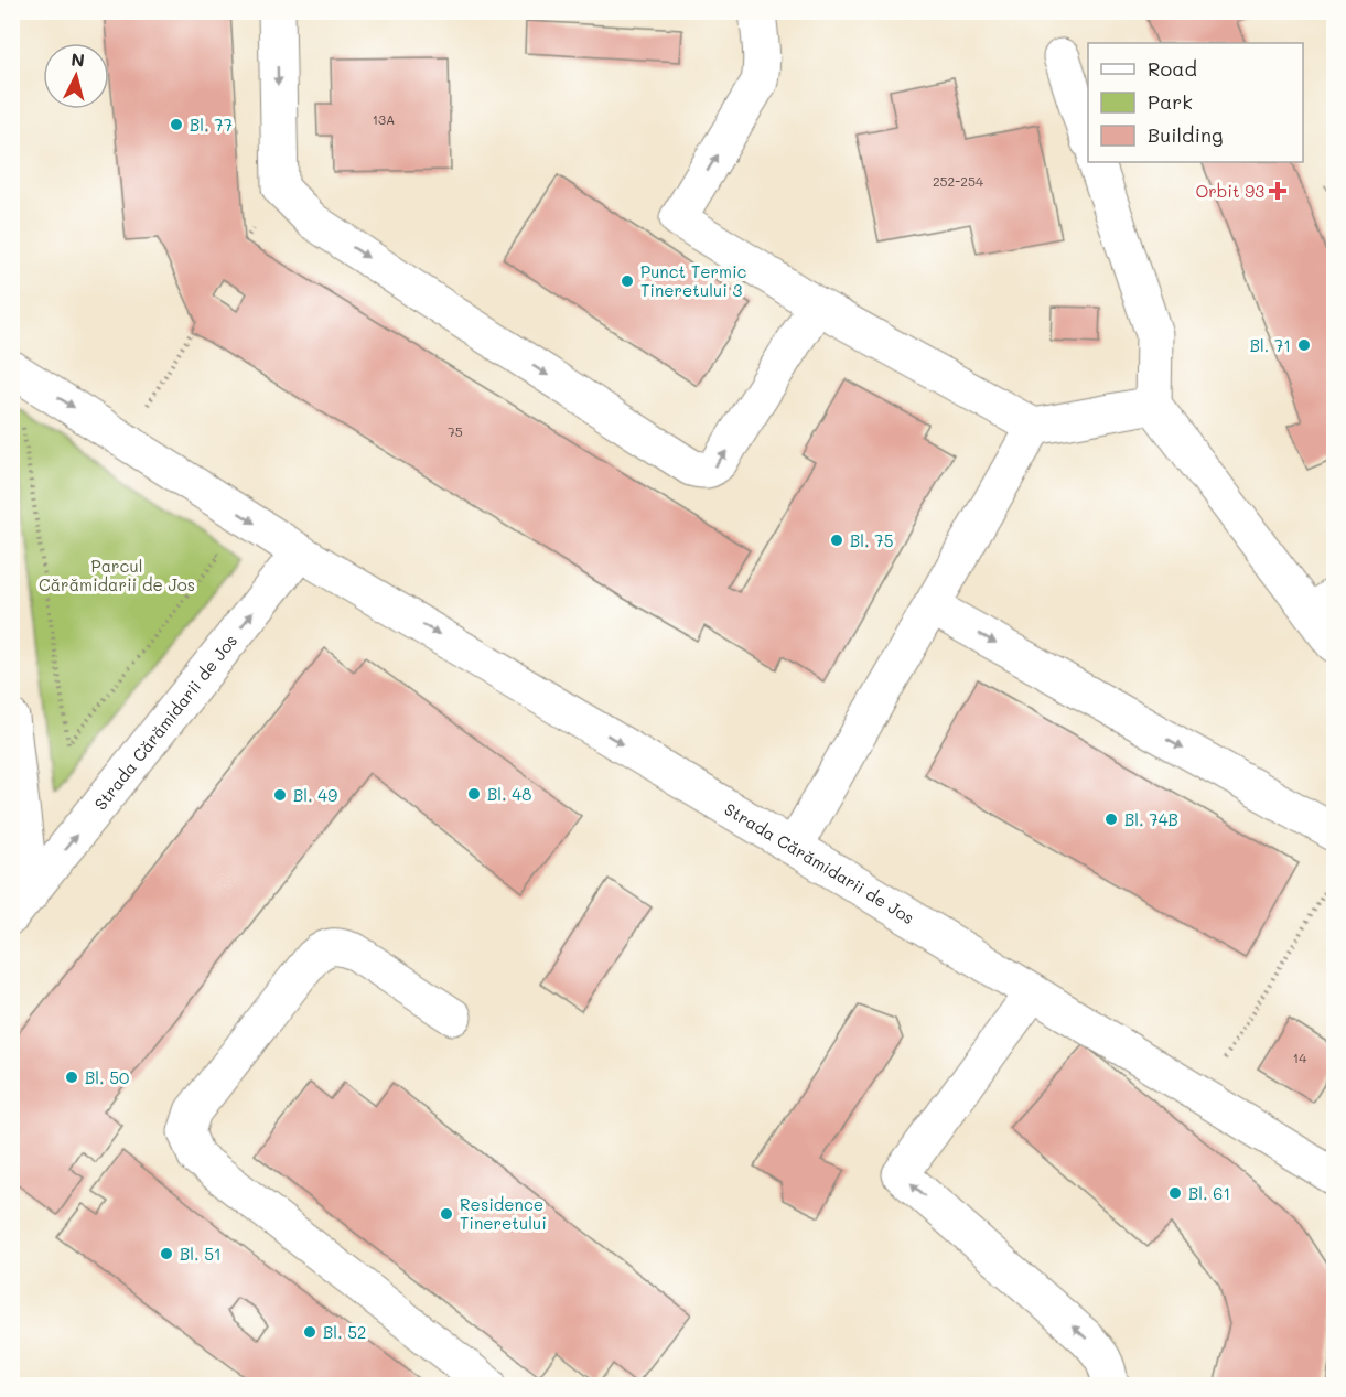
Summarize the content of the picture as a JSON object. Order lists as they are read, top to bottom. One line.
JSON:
{"streets":{"street":["Strada Cărămidarii de Jos"]},"parks":["Parcul Cărămidarii de Jos"],"places":{"other":["Bl. 77","Punct Termic Tineretului 3","Bl. 71","Bl. 75","Bl. 48","Bl. 49","Bl. 74B","Bl. 50","Bl. 61","Residence Tineretului","Bl. 51","Bl. 52"],"health":["Orbit 93"]},"house_numbers":["13A","252-254","75","14"],"legend":["Road","Park","Building"],"north":"top"}
